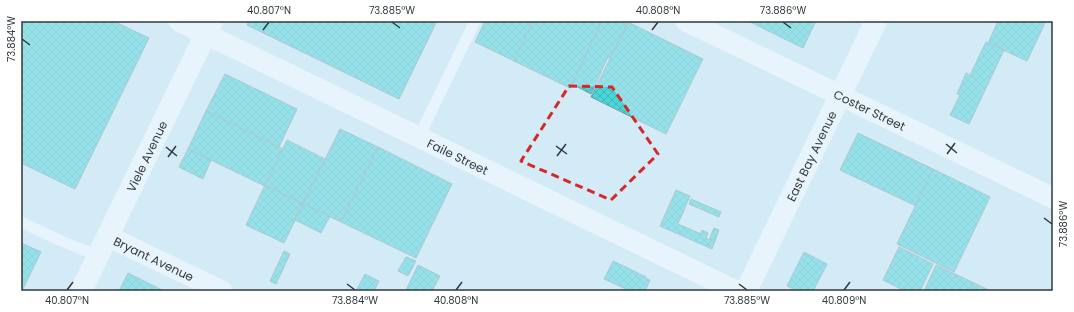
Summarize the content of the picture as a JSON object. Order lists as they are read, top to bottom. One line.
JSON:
{"streets":{"main road":["Viele Avenue","East Bay Avenue"],"street":["Coster Street","Faile Street","Bryant Avenue"]},"crossings":[["Coster Street","East Bay Avenue"],["Viele Avenue","Faile Street"],["Viele Avenue","Bryant Avenue"]],"coordinates":["40.807°N","73.885°W","40.808°N","73.886°W","73.884°W","40.809°N"]}
